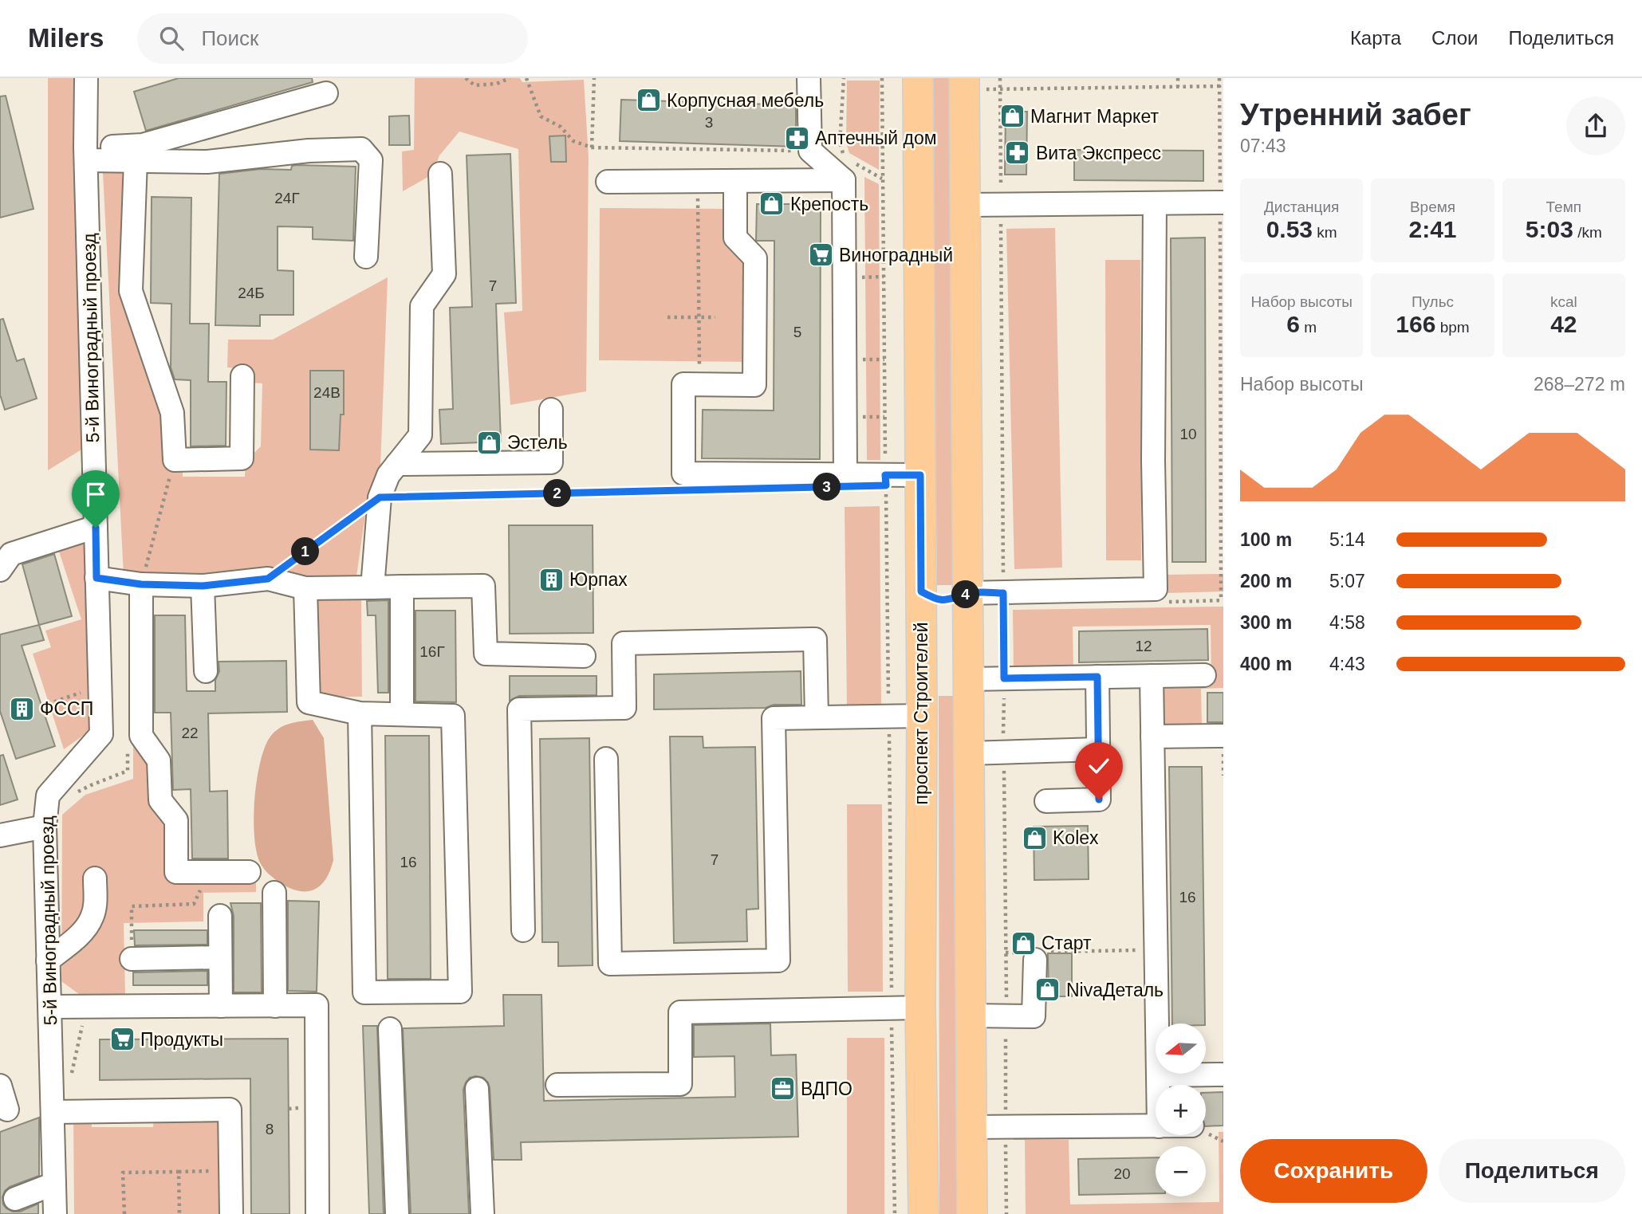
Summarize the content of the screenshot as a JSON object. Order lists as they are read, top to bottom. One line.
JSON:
{"streets":{"main road":["проспект Строителей"],"street":["5-й Виноградный проезд"]},"places":{"shop":["Корпусная мебель","Магнит Маркет","Крепость","Эстель","Kolex","Старт","NivaДеталь"],"pharmacy":["Аптечный дом","Вита Экспресс"],"supermarket":["Виноградный","Продукты"],"building":["Юрпах","ФССП"],"office":["ВДПО"]},"house_numbers":["3","24Г","7","24Б","5","24В","10","12","16Г","22","7","16","16","8","20"],"north":"left","page":{"header":"Milers","search":"Поиск","nav":["Карта","Слои","Поделиться"],"heading":["Утренний забег","07:43"],"stats":[["Дистанция","0.53 km"],["Время","2:41"],["Темп","5:03 /km"],["Набор высоты","6 m"],["Пульс","166 bpm"],["kcal","42"]],"chart":["Набор высоты","268–272 m"],"pins":["3","2","1","4"],"list":[{"name":"100 m","note":"5:14"},{"name":"200 m","note":"5:07"},{"name":"300 m","note":"4:58"},{"name":"400 m","note":"4:43"}],"map_buttons":["+","−"],"buttons":["Сохранить","Поделиться"]}}
